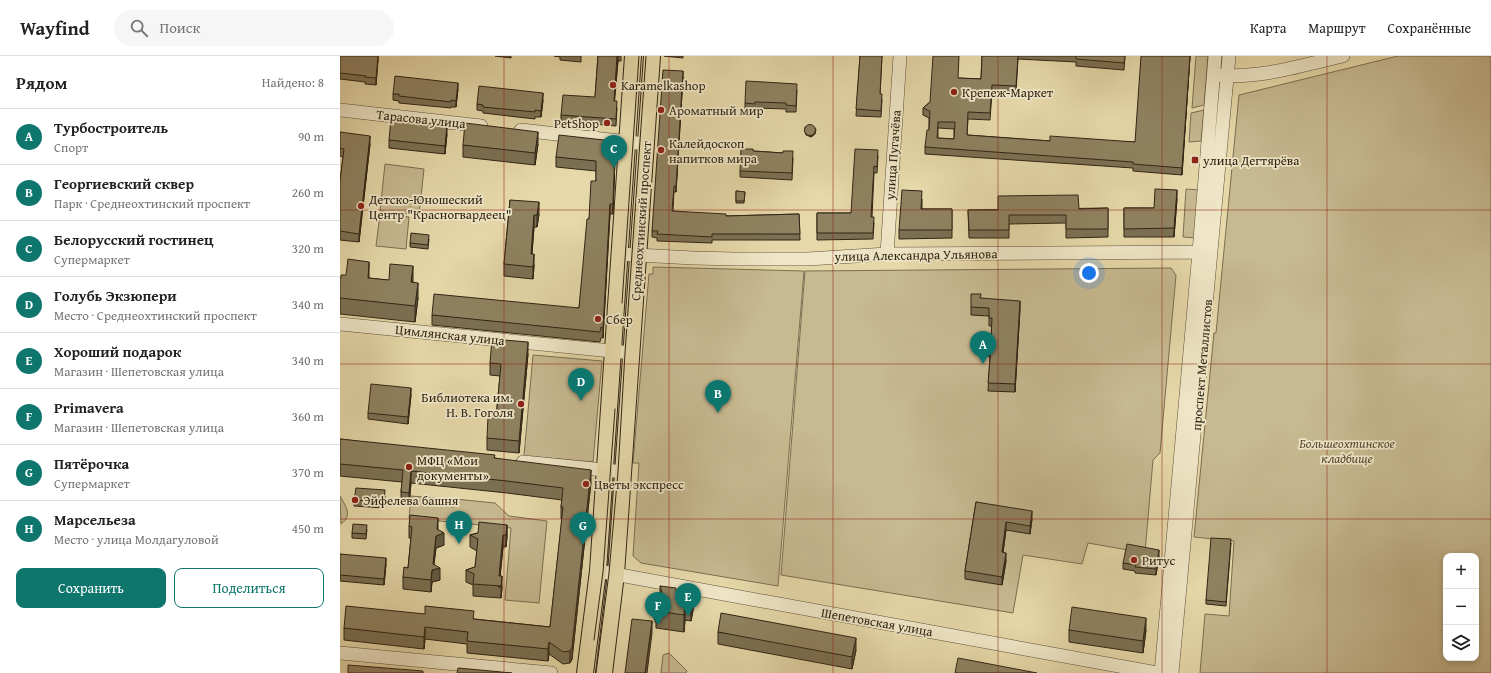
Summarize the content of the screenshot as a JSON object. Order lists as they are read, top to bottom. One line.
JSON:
{"streets":{"main road":["Среднеохтинский проспект"],"street":["Тарасова улица","улица Пугачёва","улица Александра Ульянова","Цимлянская улица","проспект Металлистов","Шепетовская улица"]},"crossings":[["улица Пугачёва","улица Александра Ульянова"],["Среднеохтинский проспект","улица Александра Ульянова"],["Среднеохтинский проспект","Цимлянская улица"],["Среднеохтинский проспект","Шепетовская улица"],["улица Александра Ульянова","проспект Металлистов"]],"parks":["Большеохтинское кладбище"],"places":{"other":["Karamelkashop","Крепеж-Маркет","Ароматный мир","PetShop","Калейдоскоп напитков мира","Детско-Юношеский Центр \"Красногвардеец\"","Сбер","Библиотека им. Н. В. Гоголя","МФЦ «Мои документы»","Цветы экспресс","Эйфелева башня","Ритус"],"transit":["улица Дегтярёва"]},"page":{"header":"Wayfind","search":"Поиск","nav":["Карта","Маршрут","Сохранённые"],"heading":["Рядом","Найдено: 8"],"list":[{"mark":"A","name":"Турбостроитель","note":"Спорт","value":"90 m"},{"mark":"B","name":"Георгиевский сквер","note":"Парк · Среднеохтинский проспект","value":"260 m"},{"mark":"C","name":"Белорусский гостинец","note":"Супермаркет","value":"320 m"},{"mark":"D","name":"Голубь Экзюпери","note":"Место · Среднеохтинский проспект","value":"340 m"},{"mark":"E","name":"Хороший подарок","note":"Магазин · Шепетовская улица","value":"340 m"},{"mark":"F","name":"Primavera","note":"Магазин · Шепетовская улица","value":"360 m"},{"mark":"G","name":"Пятёрочка","note":"Супермаркет","value":"370 m"},{"mark":"H","name":"Марсельеза","note":"Место · улица Молдагуловой","value":"450 m"}],"pins":["C","A","D","B","H","G","E","F"],"map_buttons":["+","−"],"buttons":["Сохранить","Поделиться"]}}
